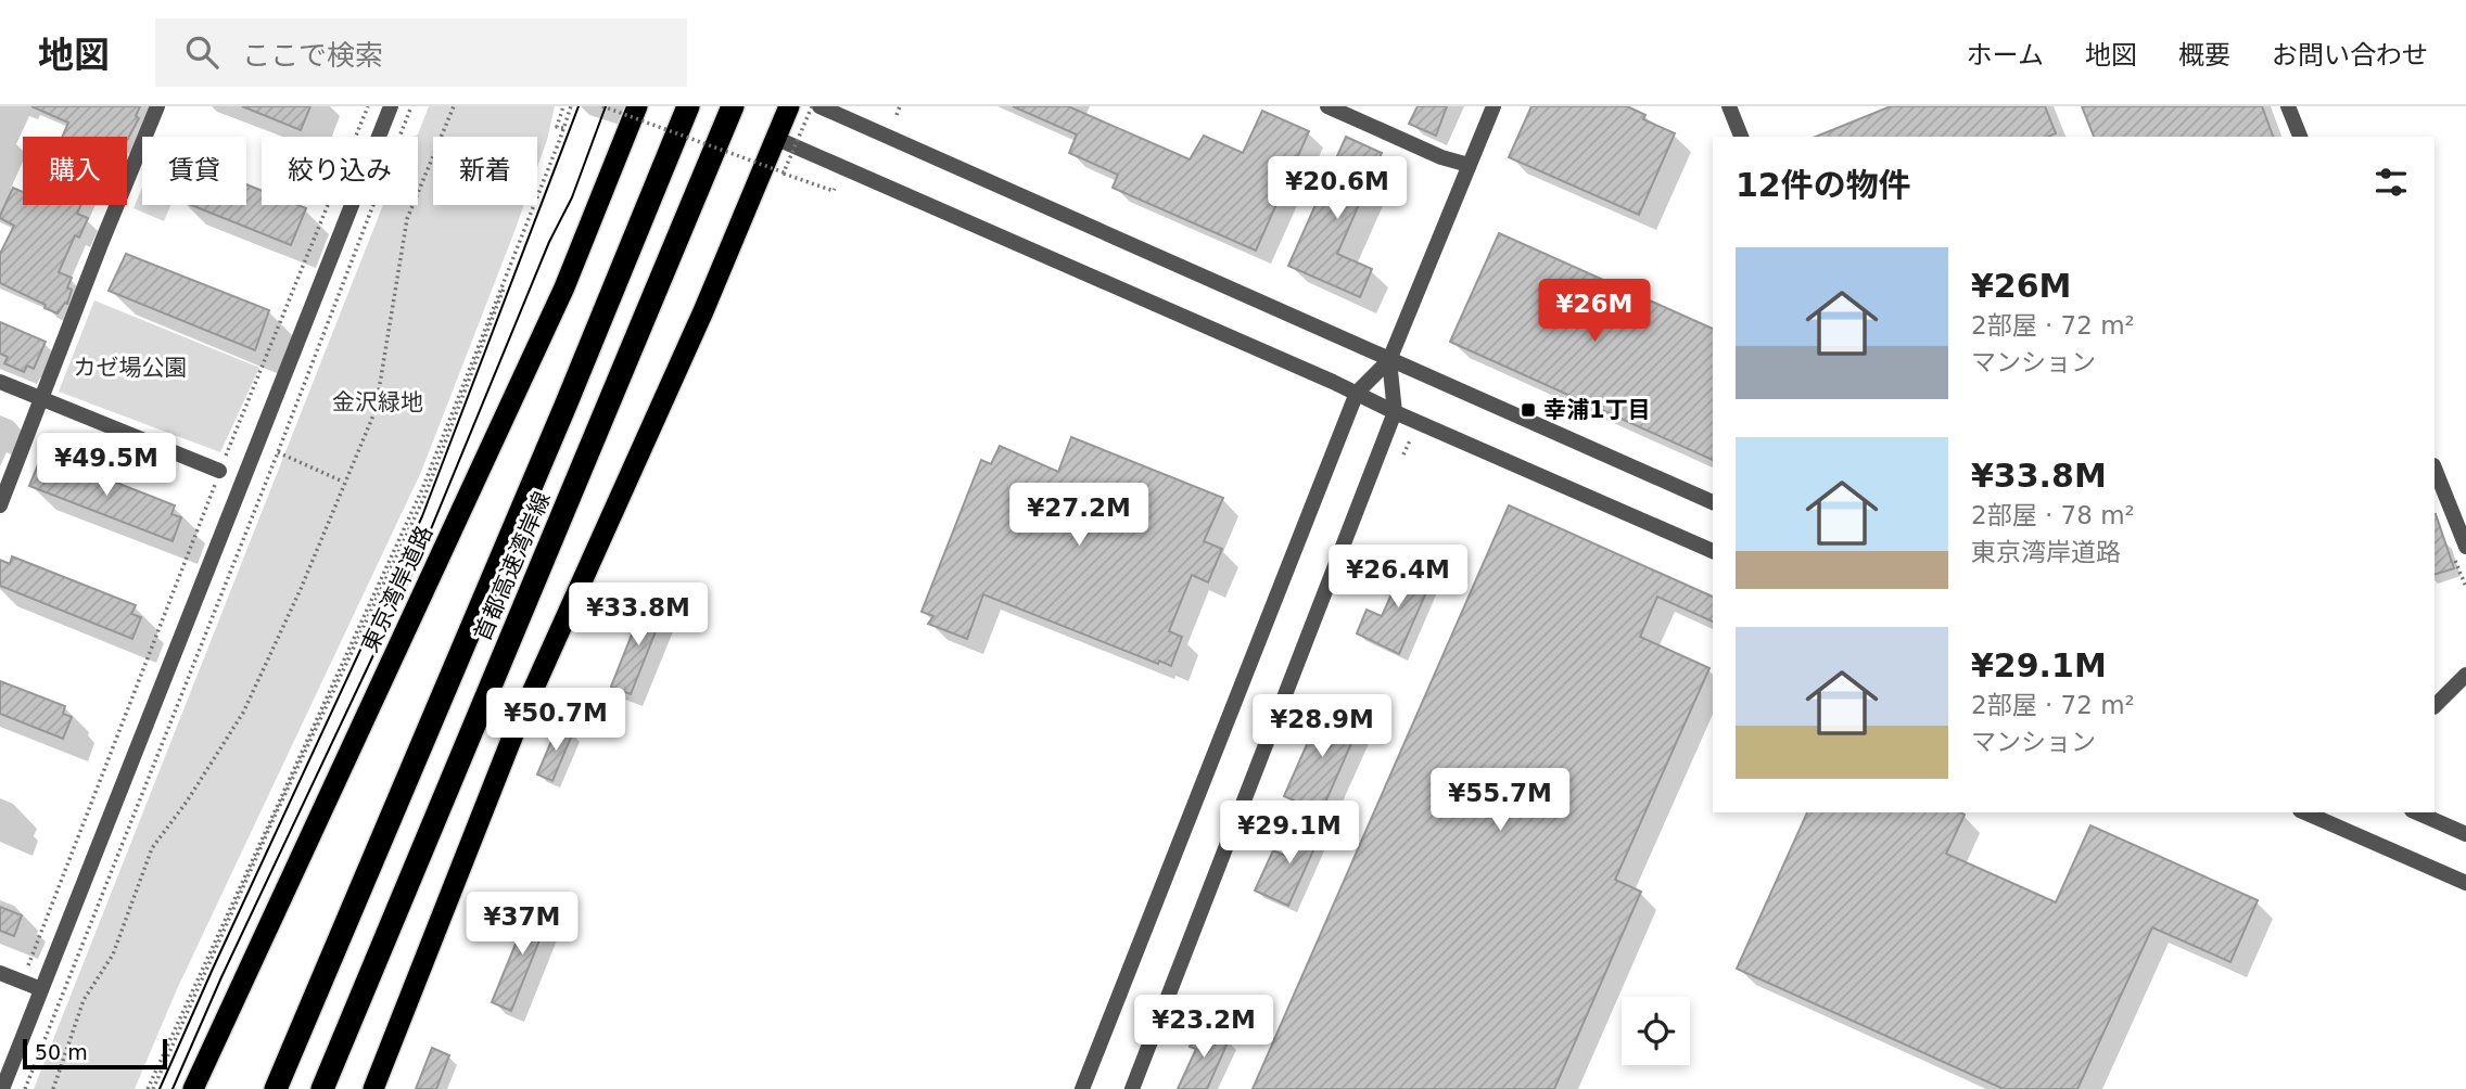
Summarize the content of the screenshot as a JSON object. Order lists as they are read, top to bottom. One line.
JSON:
{"streets":{"highway":["首都高速湾岸線","東京湾岸道路"]},"parks":["カゼ場公園","金沢緑地"],"places":{"transit":["幸浦1丁目"]},"scale_bar":"50 m","page":{"header":"地図","search":"ここで検索","nav":["ホーム","地図","概要","お問い合わせ"],"chip":["購入","賃貸","絞り込み","新着"],"heading":"12件の物件","price":["¥20.6M","¥26M","¥49.5M","¥27.2M","¥26.4M","¥33.8M","¥50.7M","¥28.9M","¥55.7M","¥29.1M","¥37M","¥23.2M"],"list":[{"name":"¥26M","note":"2部屋 · 72 m² · マンション"},{"name":"¥33.8M","note":"2部屋 · 78 m² · 東京湾岸道路"},{"name":"¥29.1M","note":"2部屋 · 72 m² · マンション"}],"scale":"50 m"}}
